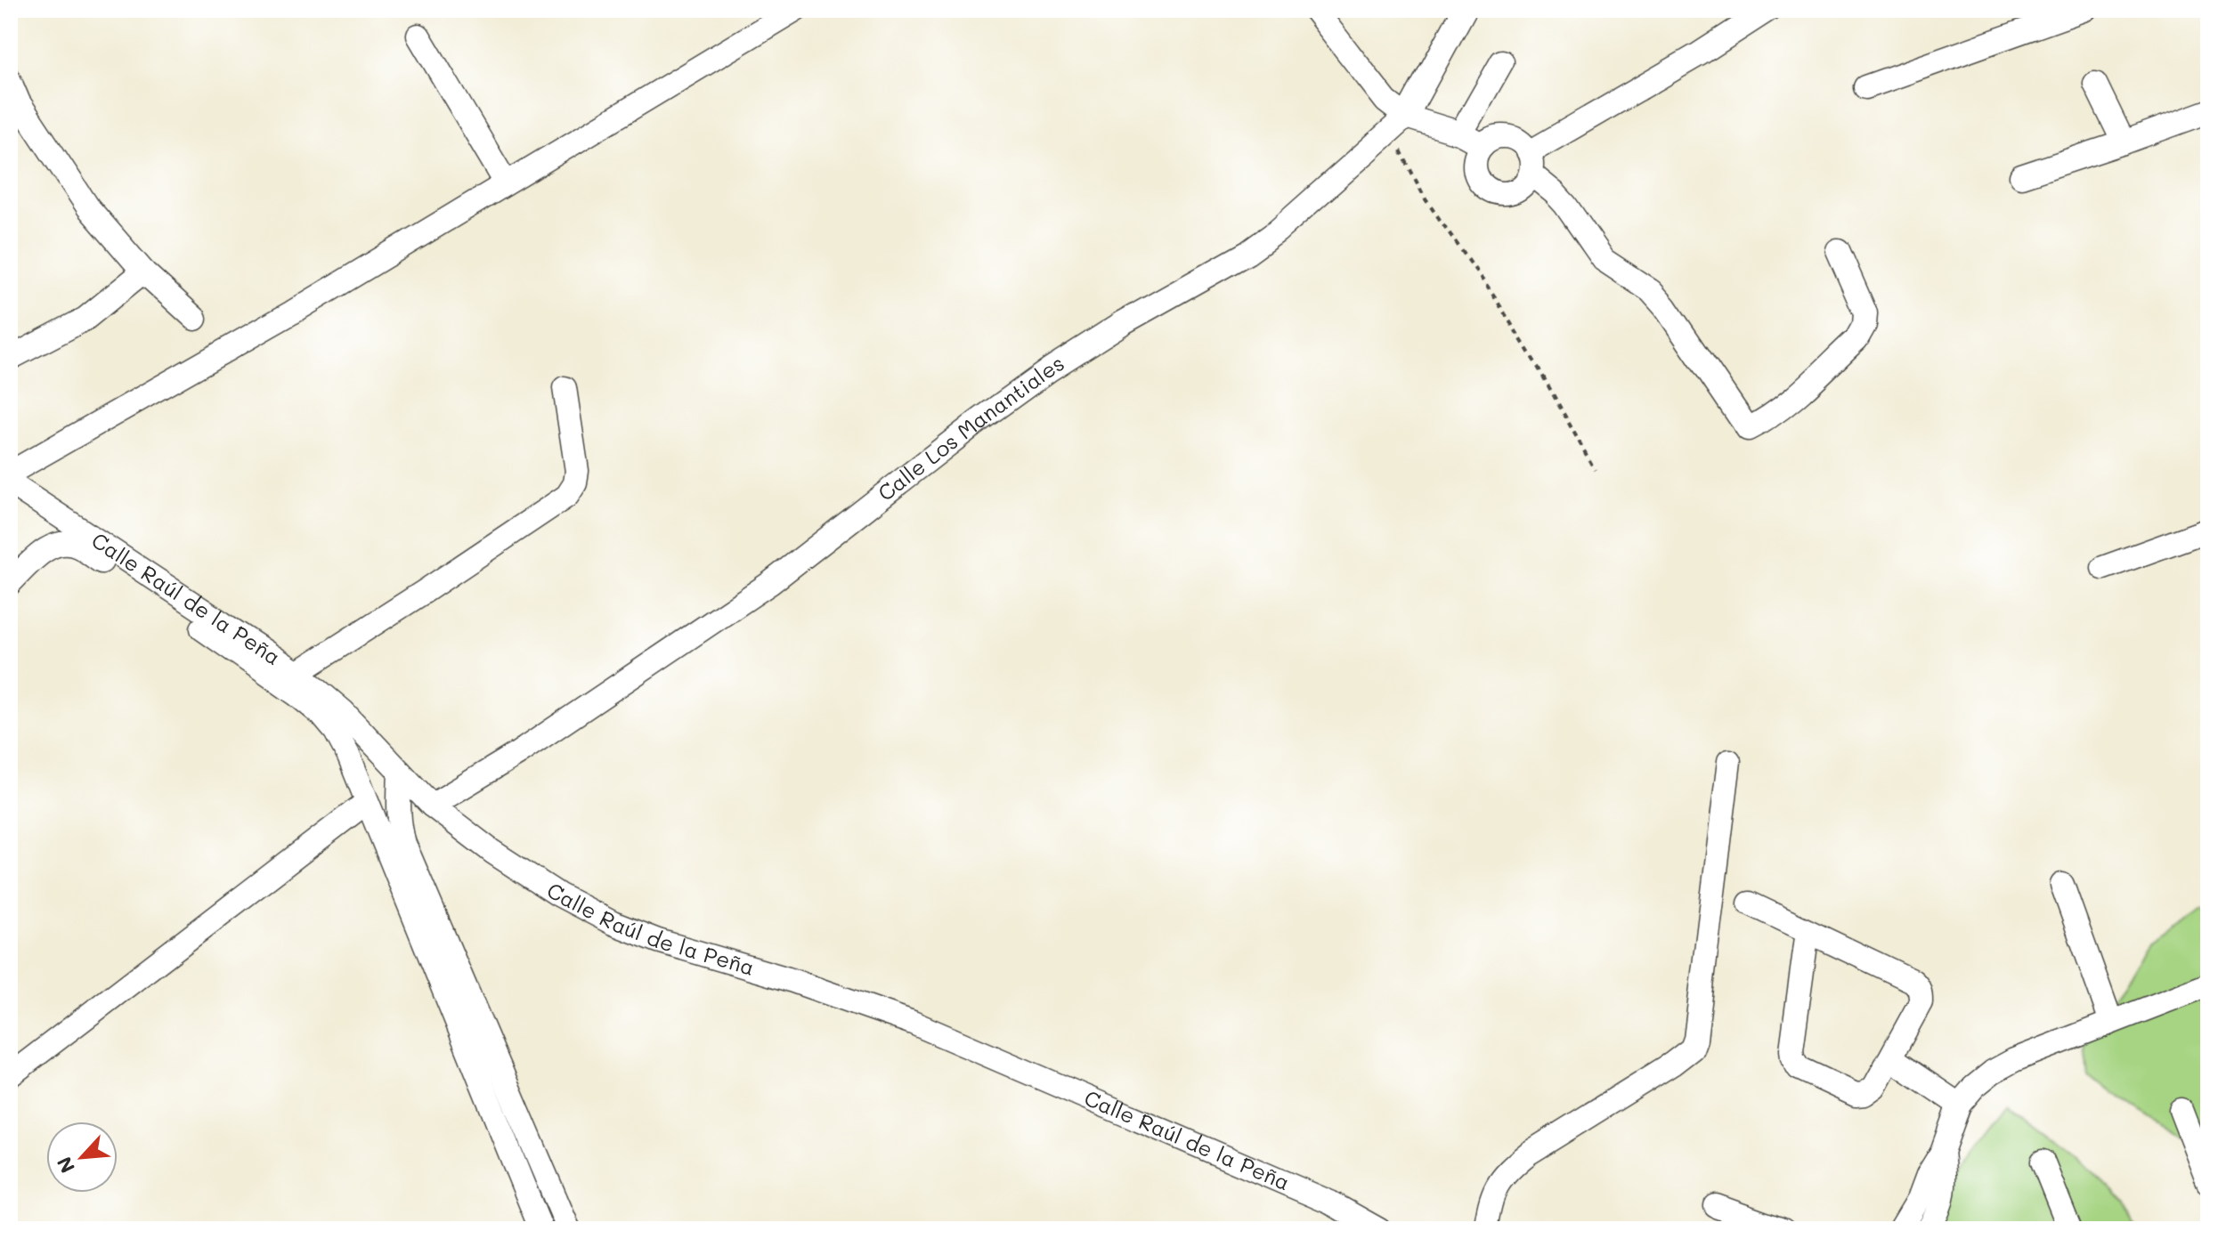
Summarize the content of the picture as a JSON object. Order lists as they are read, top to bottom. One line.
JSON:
{"streets":{"street":["Calle Los Manantiales","Calle Raúl de la Peña"]},"crossings":[["Calle Los Manantiales","Calle Raúl de la Peña"]],"north":"bottom left"}
